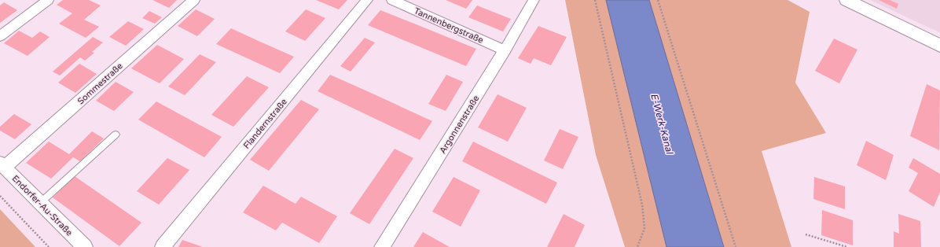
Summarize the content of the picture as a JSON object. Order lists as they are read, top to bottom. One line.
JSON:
{"streets":{"street":["Tannenbergstraße","Sommestraße","Flandernstraße","Argonnenstraße","Endorfer-Au-Straße"]},"crossings":[["Tannenbergstraße","Argonnenstraße"],["Sommestraße","Endorfer-Au-Straße"]],"water":["E-Werk-Kanal"]}
